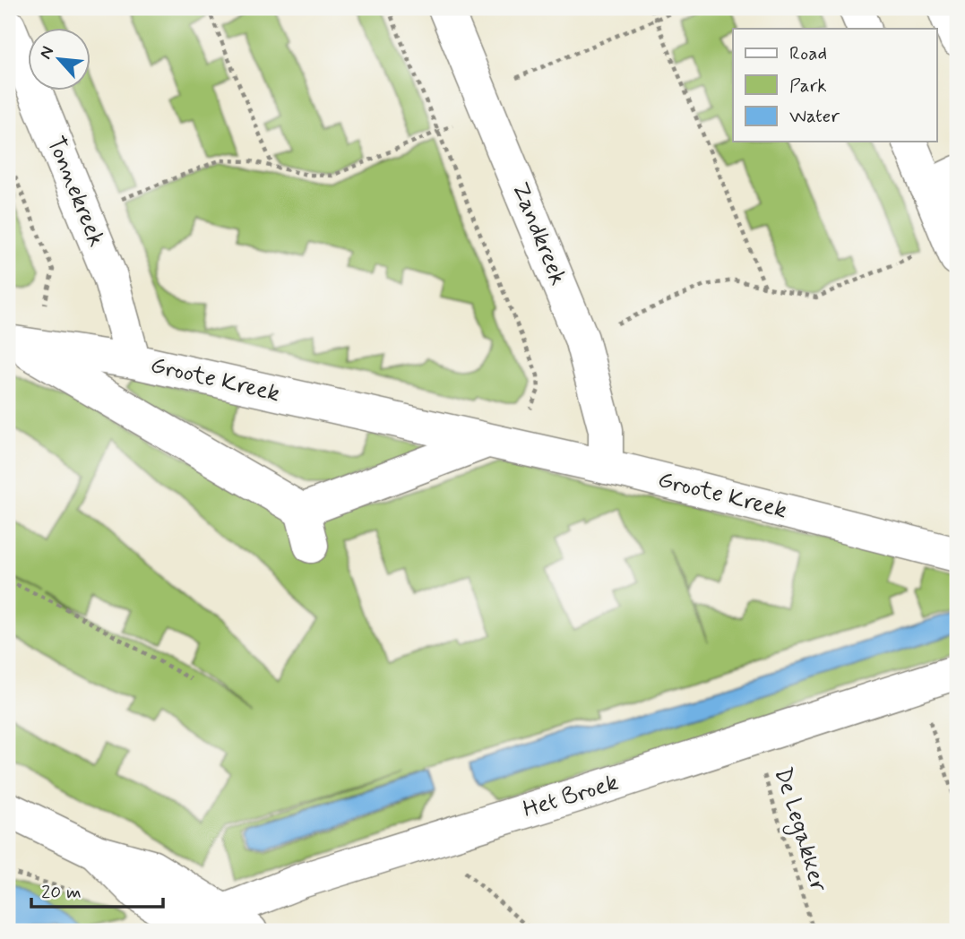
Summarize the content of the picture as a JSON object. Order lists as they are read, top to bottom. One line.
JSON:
{"streets":{"street":["Tonnekreek","Zandkreek","Groote Kreek","Het Broek"],"path":["De Legakker"]},"crossings":[["Tonnekreek","Groote Kreek"],["Zandkreek","Groote Kreek"],["Het Broek","De Legakker"]],"legend":["Road","Park","Water"],"scale_bar":"20 m","north":"top left"}
